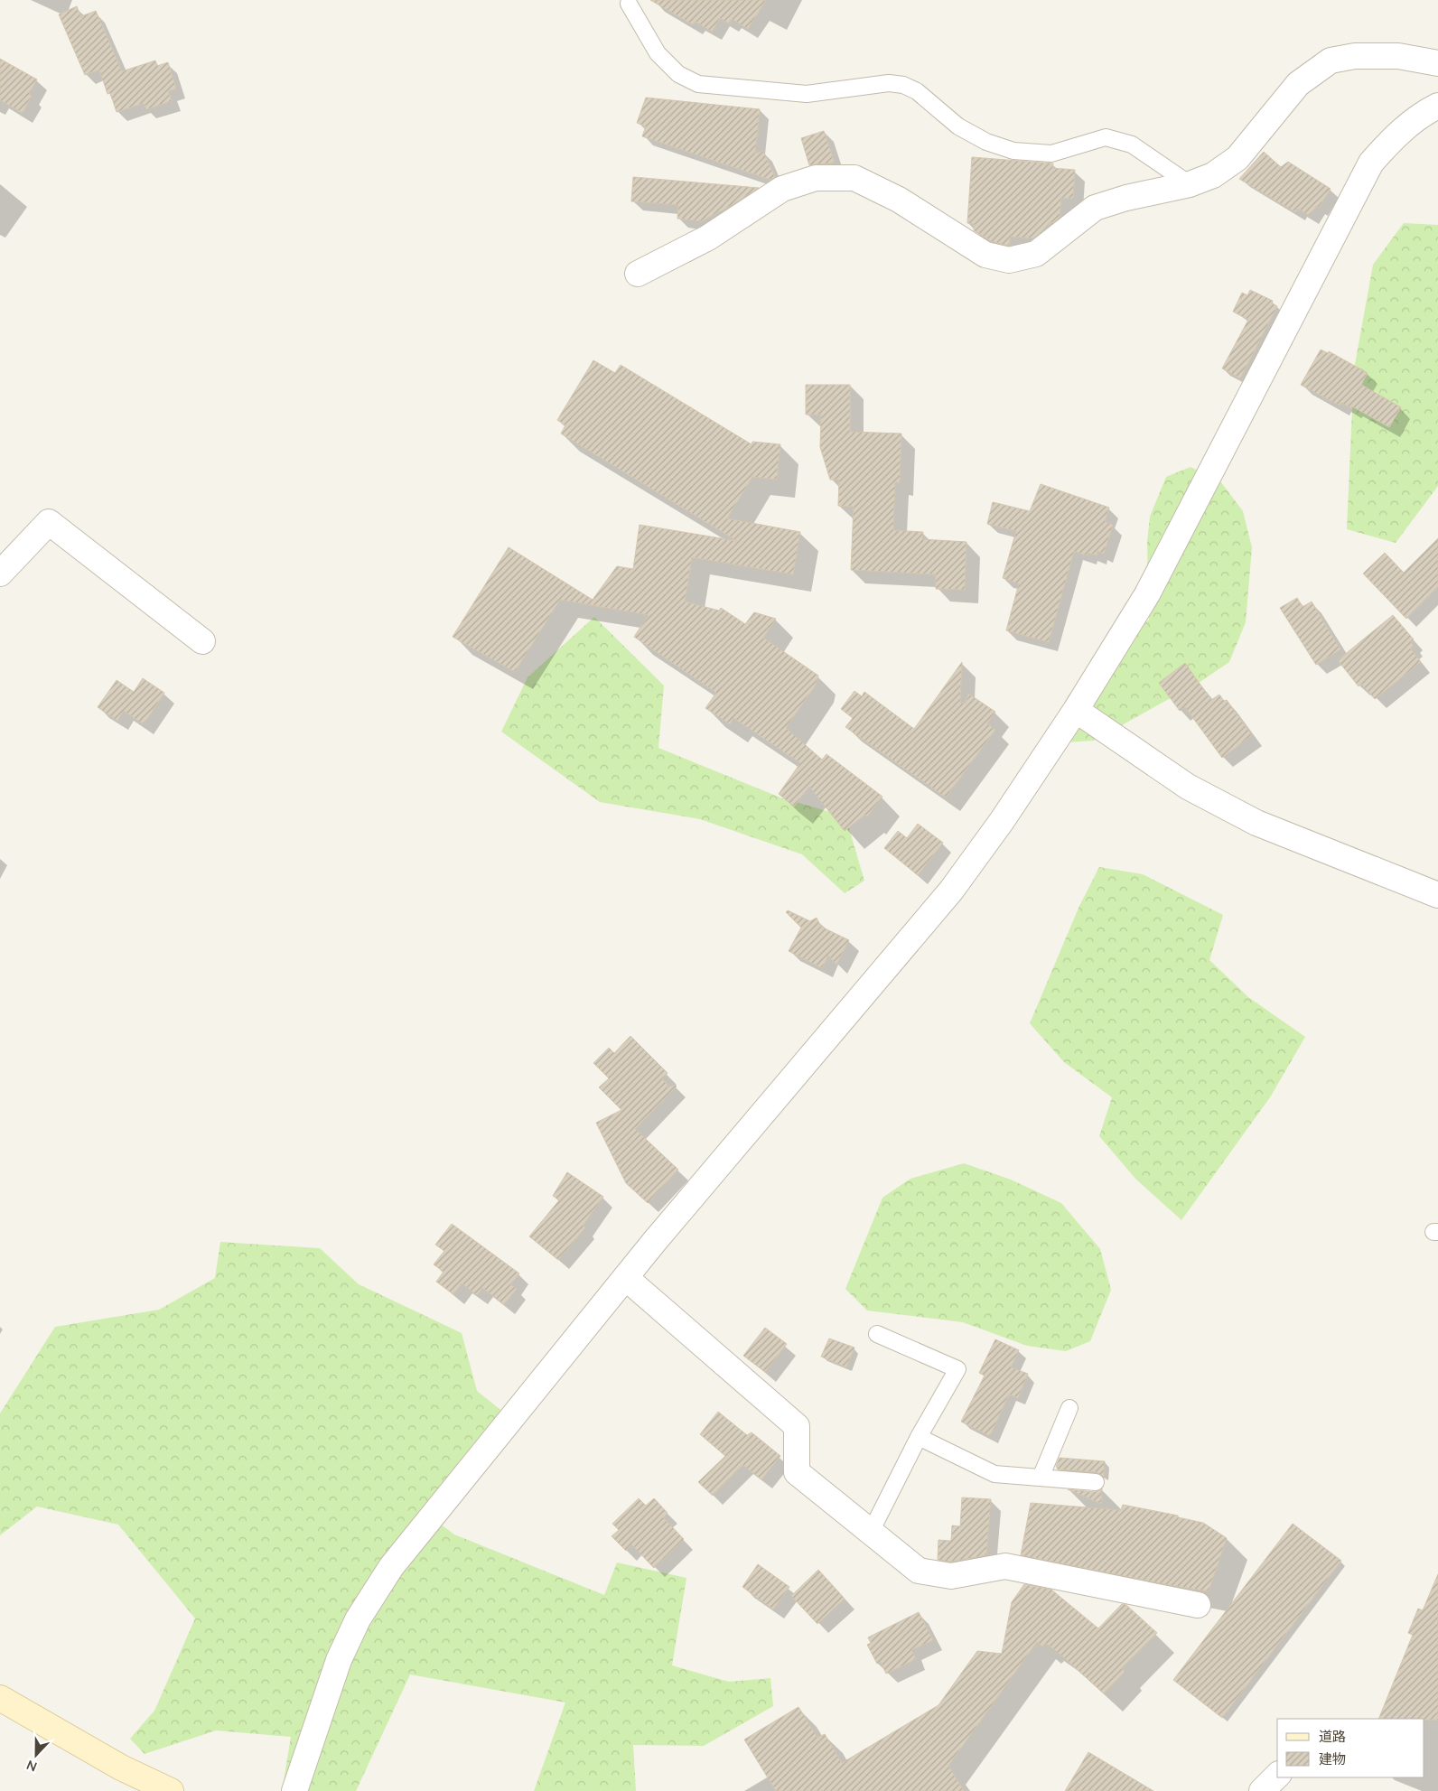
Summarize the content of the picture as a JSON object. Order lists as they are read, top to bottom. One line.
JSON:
{"legend":["道路","建物"],"north":"bottom"}
